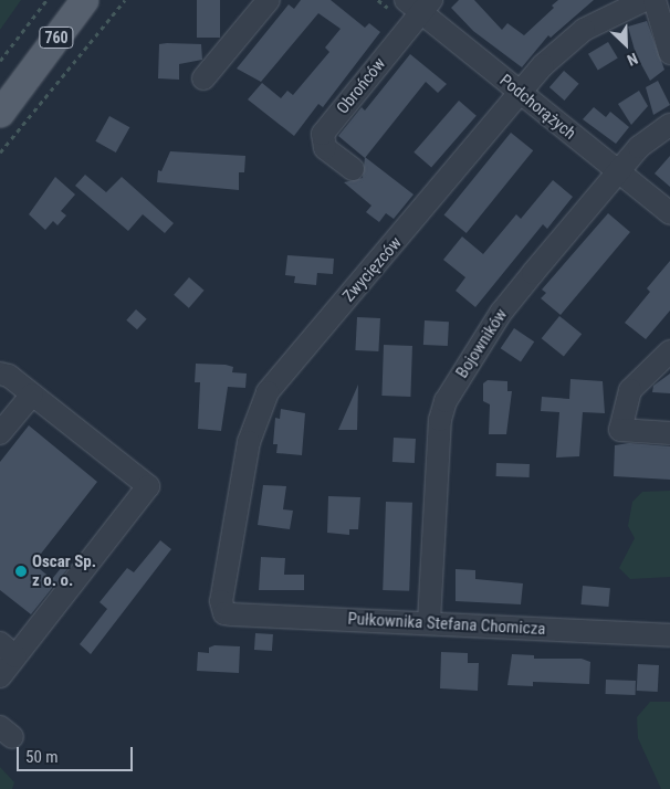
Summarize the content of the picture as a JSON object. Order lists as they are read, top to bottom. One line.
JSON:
{"streets":{"main road":["760"],"street":["Obrońców","Podchorążych","Zwycięzców","Bojowników","Pułkownika Stefana Chomicza"]},"crossings":[["Obrońców","Podchorążych"],["Podchorążych","Zwycięzców"],["Podchorążych","Bojowników"],["Zwycięzców","Pułkownika Stefana Chomicza"],["Bojowników","Pułkownika Stefana Chomicza"]],"places":["Oscar Sp. z o. o."],"scale_bar":"50 m","north":"bottom right"}
